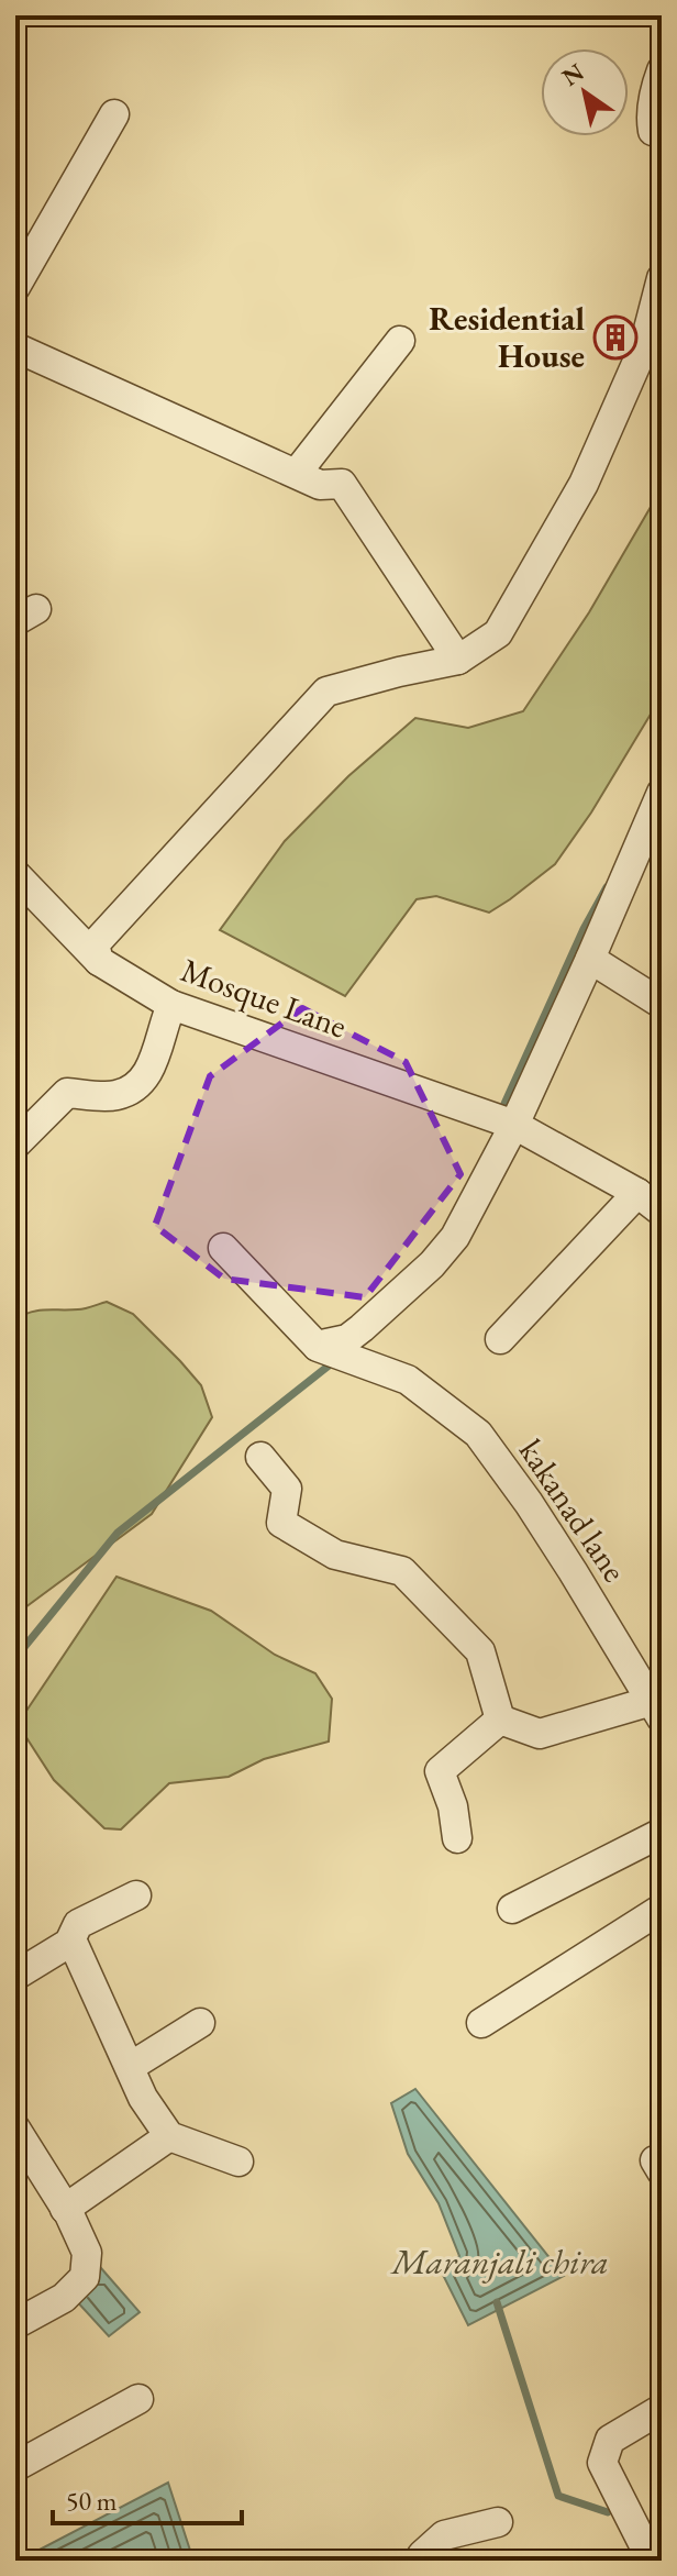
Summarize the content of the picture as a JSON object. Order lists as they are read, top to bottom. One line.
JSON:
{"streets":{"street":["Mosque Lane","kakanad lane"]},"water":["Maranjali chira"],"places":{"building":["Residential House"]},"scale_bar":"50 m","north":"top left"}
